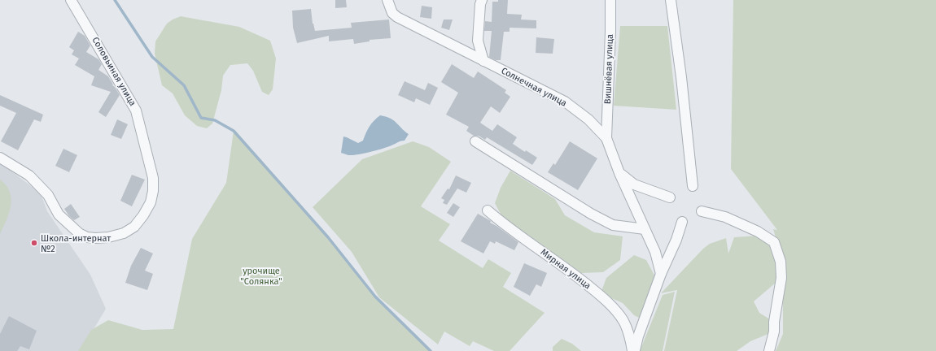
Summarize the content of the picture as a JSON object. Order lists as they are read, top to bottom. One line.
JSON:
{"streets":{"street":["Вишнёвая улица","Соловьиная улица","Солнечная улица","Мирная улица"]},"crossings":[["Вишнёвая улица","Солнечная улица"]],"parks":["урочище \"Солянка\""],"places":["Школа-интернат №2"]}
